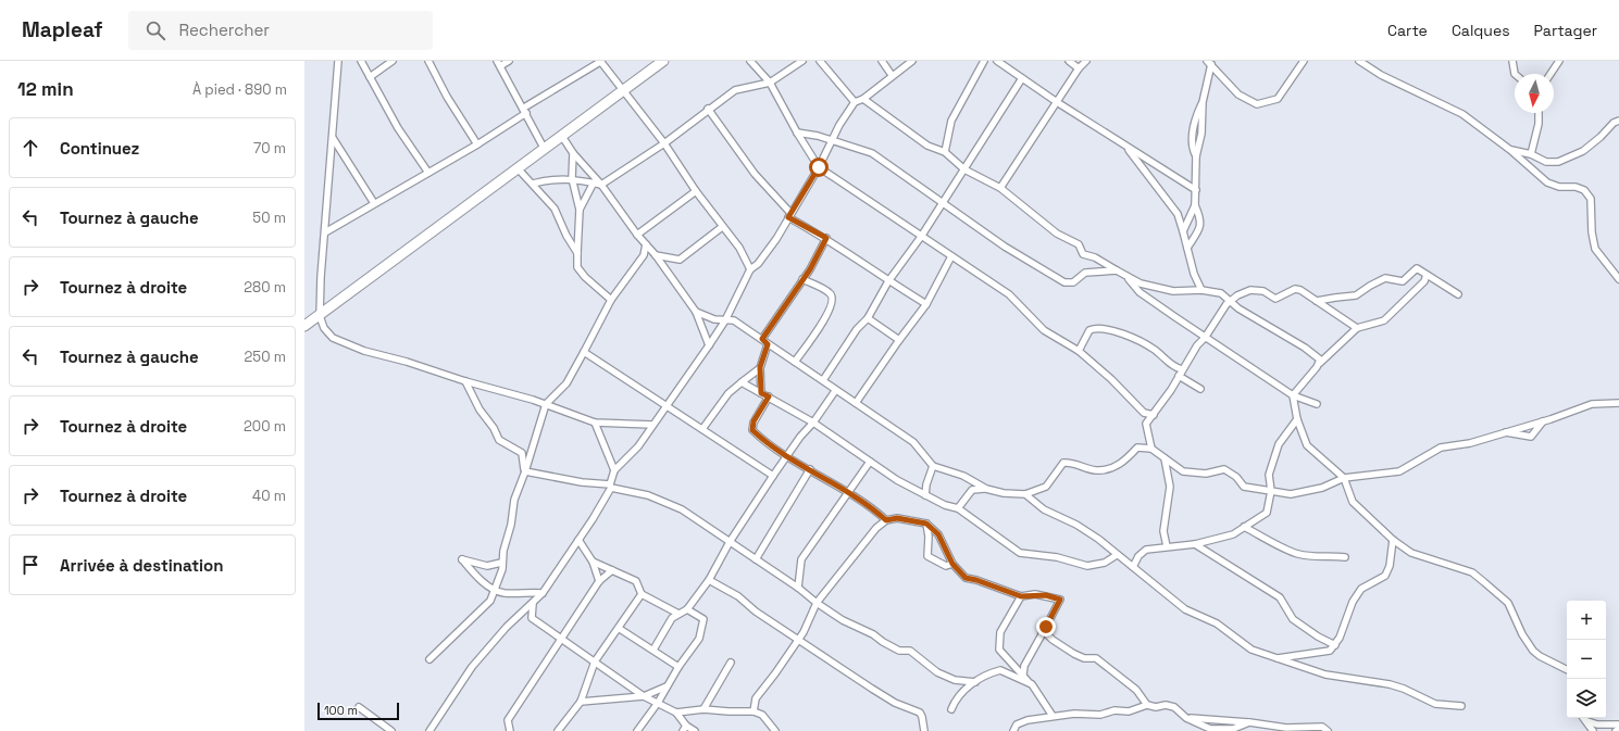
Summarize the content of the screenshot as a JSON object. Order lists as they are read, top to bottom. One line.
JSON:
{"scale_bar":"100 m","north":"bottom","page":{"header":"Mapleaf","search":"Rechercher","nav":["Carte","Calques","Partager"],"heading":["12 min","À pied · 890 m"],"list":[["Continuez","70 m"],["Tournez à gauche","50 m"],["Tournez à droite","280 m"],["Tournez à gauche","250 m"],["Tournez à droite","200 m"],["Tournez à droite","40 m"],"Arrivée à destination"],"map_buttons":["+","−"],"scale":"100 m"}}
